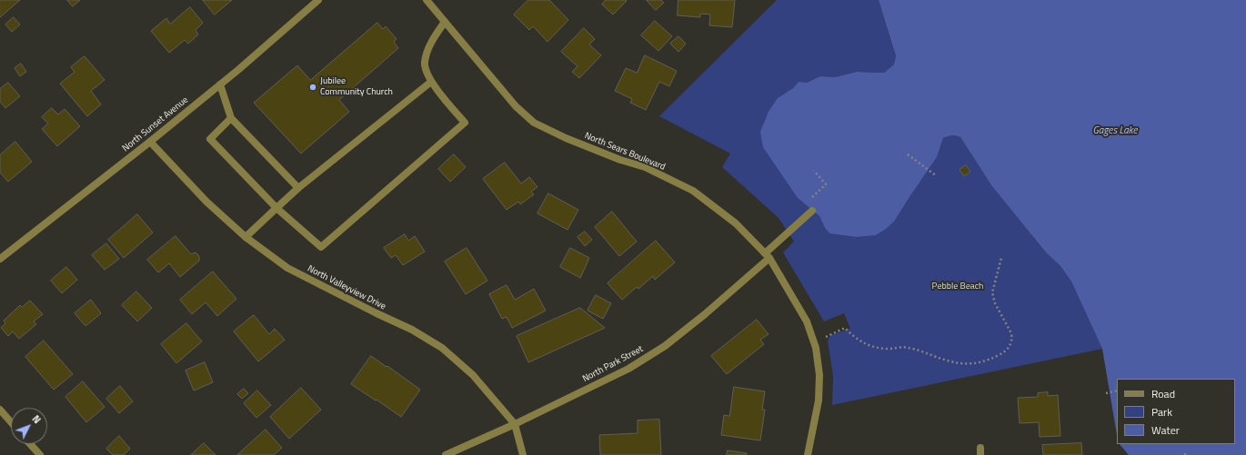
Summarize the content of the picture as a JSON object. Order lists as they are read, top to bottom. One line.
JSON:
{"streets":{"street":["North Sunset Avenue","North Sears Boulevard","North Valleyview Drive","North Park Street"]},"crossings":[["North Sunset Avenue","North Valleyview Drive"],["North Sears Boulevard","North Park Street"],["North Valleyview Drive","North Park Street"]],"water":["Gages Lake"],"parks":["Pebble Beach"],"places":["Jubilee Community Church"],"legend":["Road","Park","Water"],"north":"top right"}
